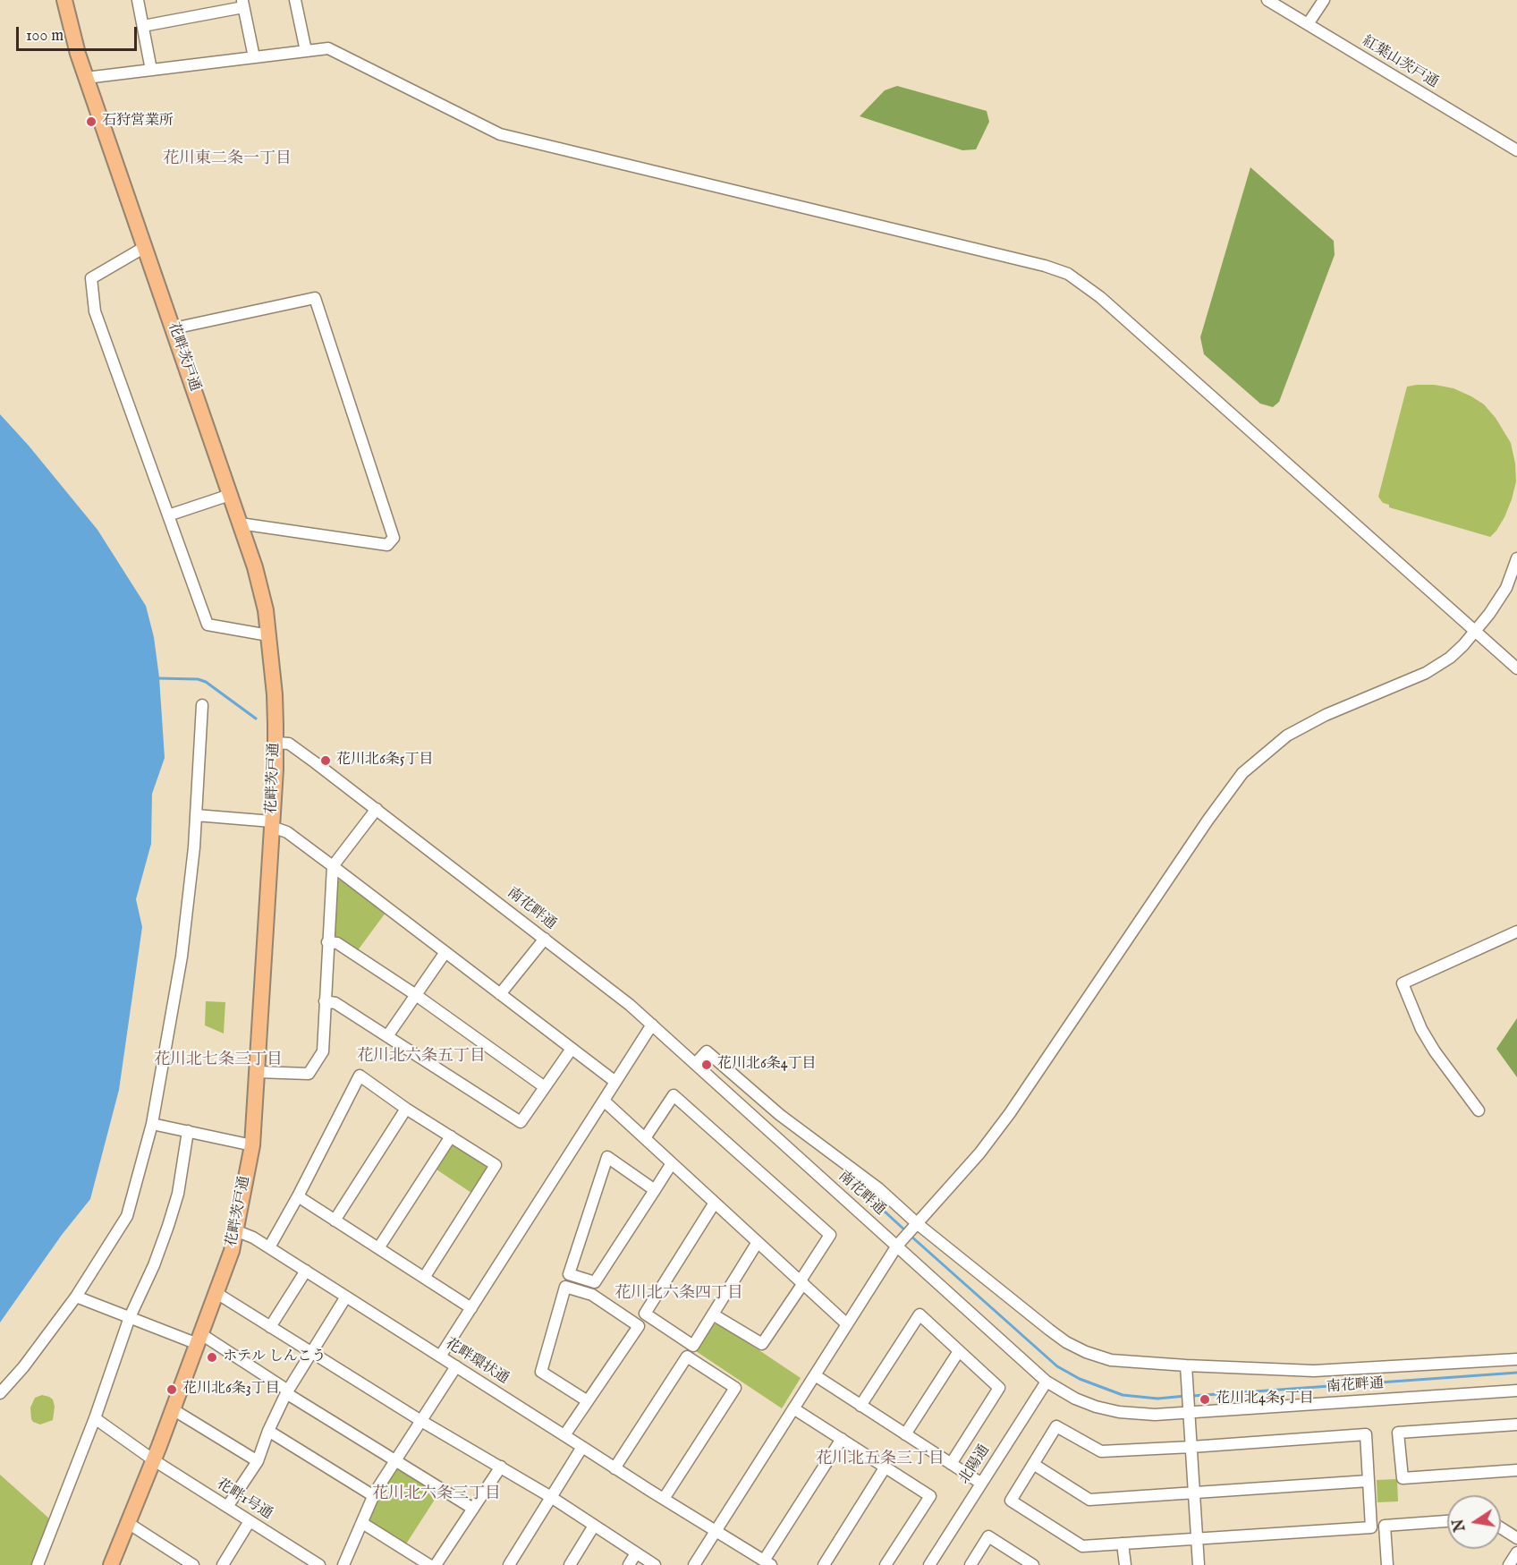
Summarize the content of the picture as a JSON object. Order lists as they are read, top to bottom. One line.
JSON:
{"streets":{"main road":["花畔茨戸通"],"street":["紅葉山茨戸通","南花畔通","花畔環状通","北陽通","花畔1号通"]},"crossings":[["花畔茨戸通","南花畔通"],["花畔茨戸通","花畔環状通"],["花畔茨戸通","花畔1号通"],["南花畔通","北陽通"]],"districts":["花川東二条一丁目","花川北六条五丁目","花川北七条三丁目","花川北六条四丁目","花川北五条三丁目","花川北六条三丁目"],"places":["石狩営業所","花川北6条5丁目","花川北6条4丁目","ホテル しんこう","花川北6条3丁目","花川北4条5丁目"],"scale_bar":"100 m","north":"left"}
